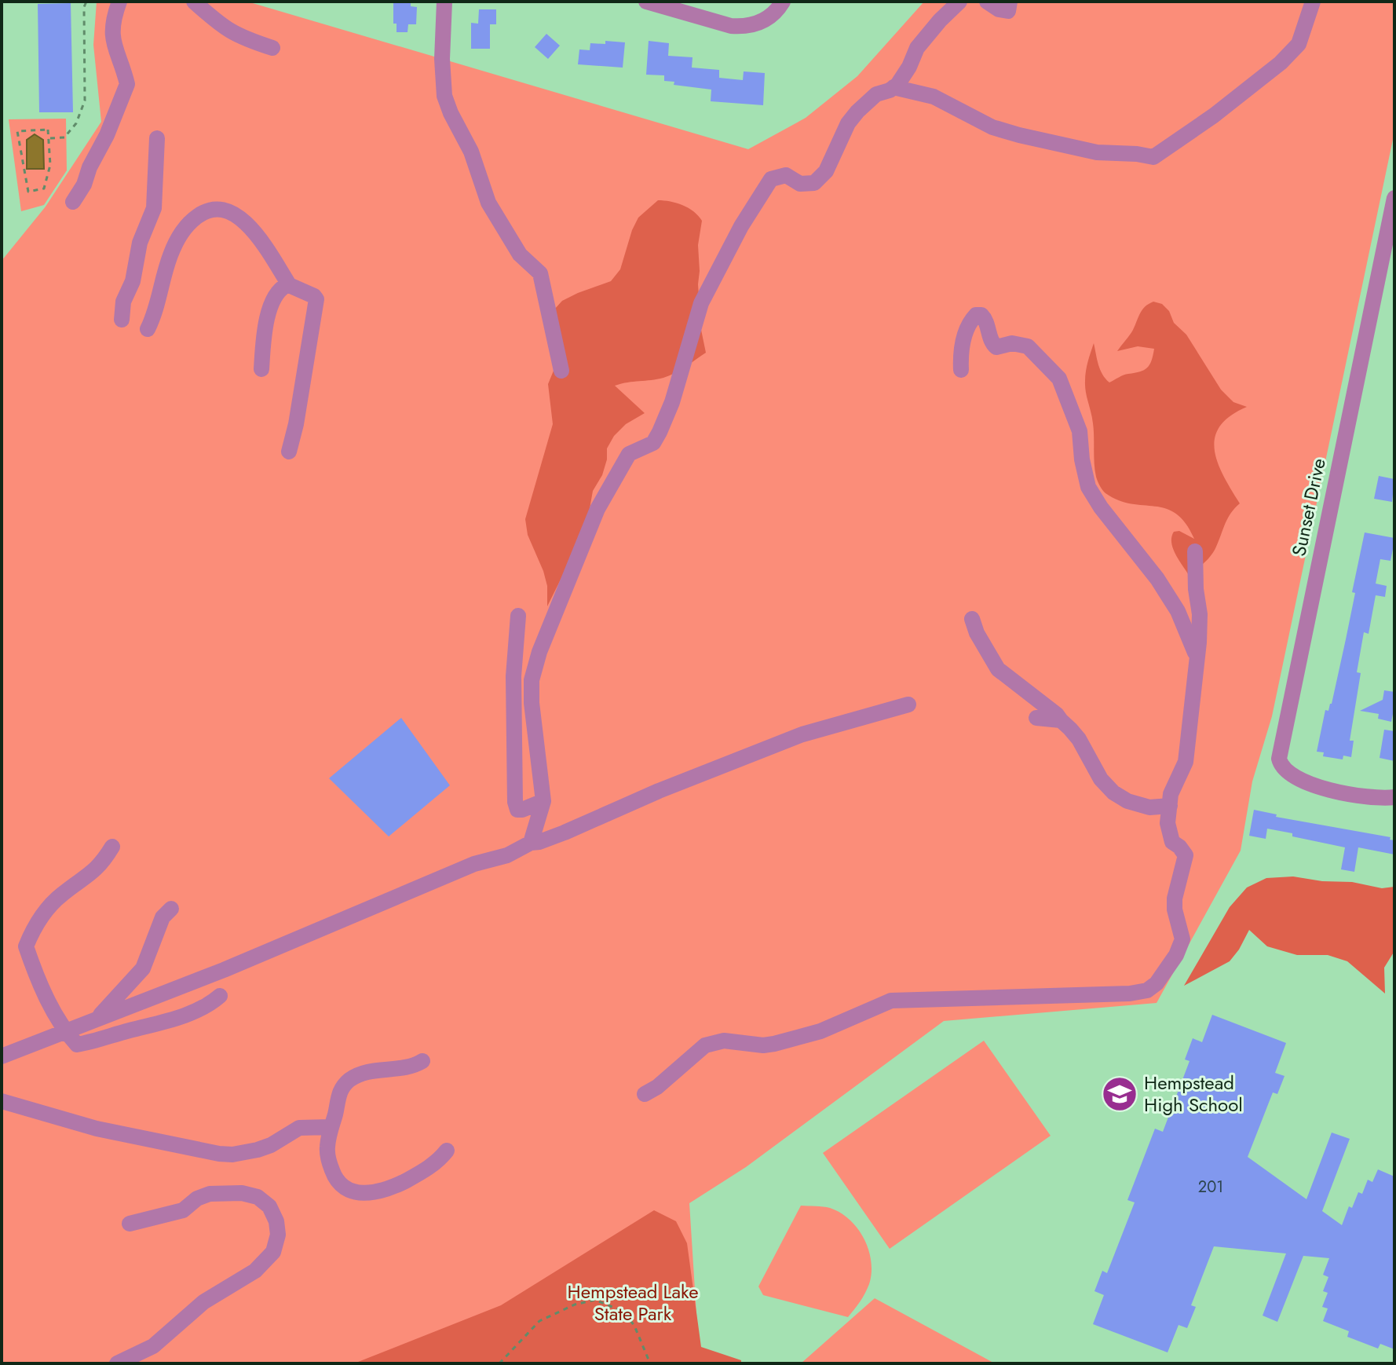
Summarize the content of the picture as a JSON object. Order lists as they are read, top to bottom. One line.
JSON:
{"streets":{"street":["Sunset Drive"]},"parks":["Hempstead Lake State Park"],"places":{"school or university":["Hempstead High School"]},"house_numbers":["201"]}
